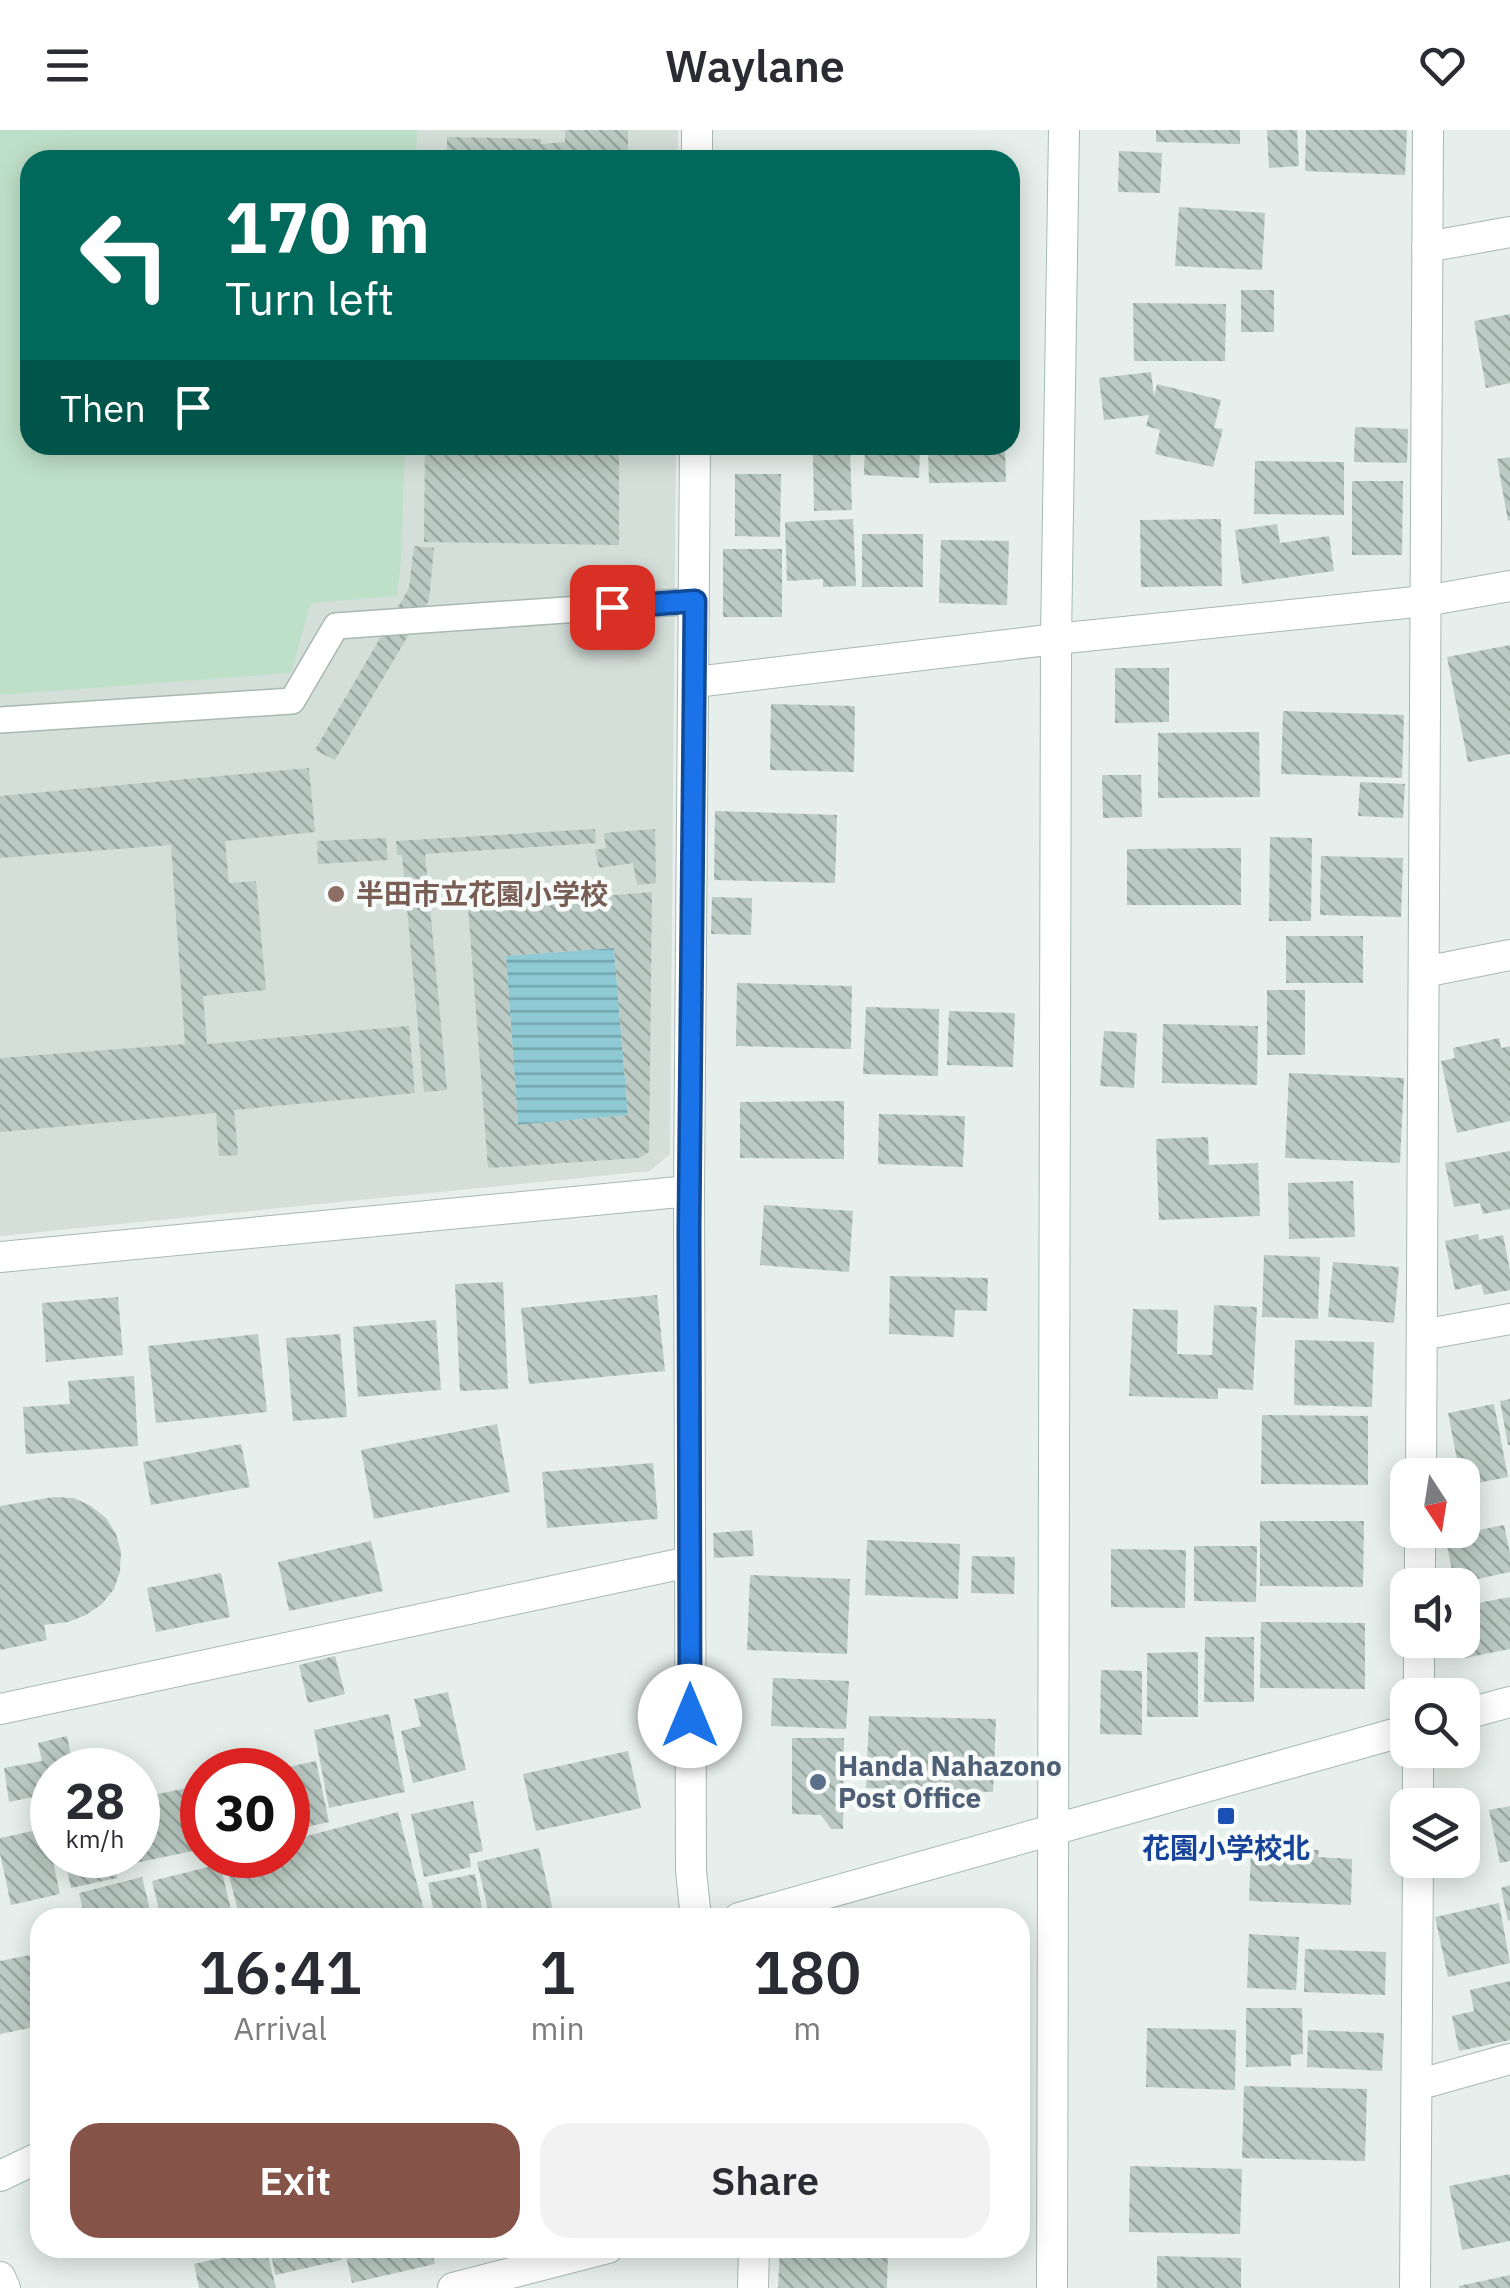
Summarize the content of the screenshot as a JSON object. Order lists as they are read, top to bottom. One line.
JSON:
{"places":{"other":["半田市立花園小学校","Handa Nahazono Post Office"],"transit":["花園小学校北"]},"north":"bottom","page":{"header":"Waylane","turn":["170 m","Turn left"],"then":"Then","speed":"28 km/h","limit":"30","eta":["16:41","Arrival","1","min","180","m"],"buttons":["Exit","Share"]}}
